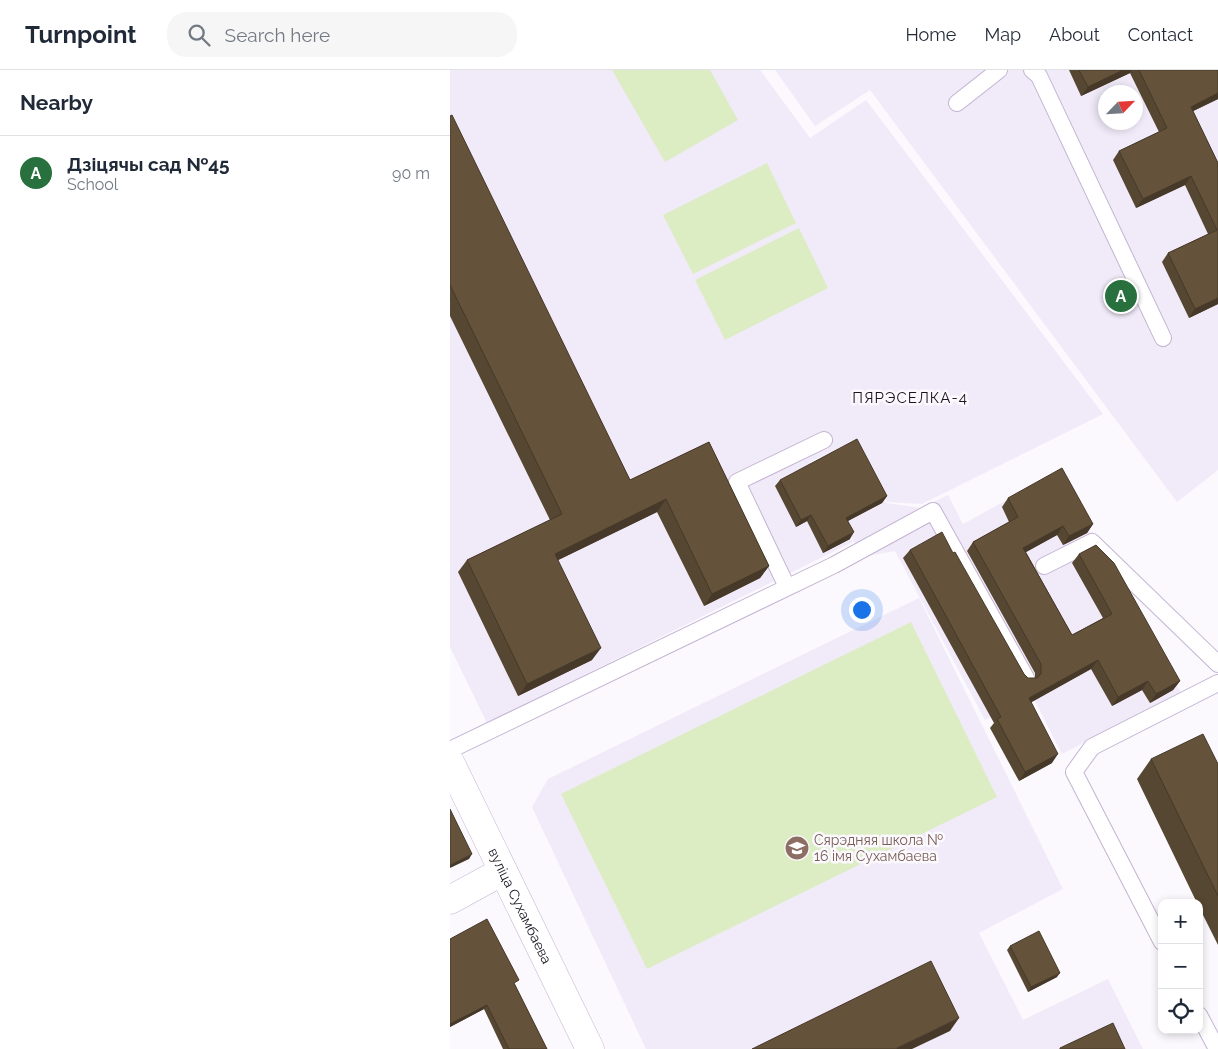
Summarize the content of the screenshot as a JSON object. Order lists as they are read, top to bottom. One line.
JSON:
{"streets":{"street":["вуліца Сухамбаева"]},"districts":["ПЯРЭСЕЛКА-4"],"places":{"school or university":["Сярэдняя школа № 16 імя Сухамбаева"]},"north":"top right","page":{"header":"Turnpoint","search":"Search here","nav":["Home","Map","About","Contact"],"heading":"Nearby","list":[{"mark":"A","name":"Дзіцячы сад №45","note":"School","value":"90 m"}],"pins":"A","map_buttons":["+","−"]}}
